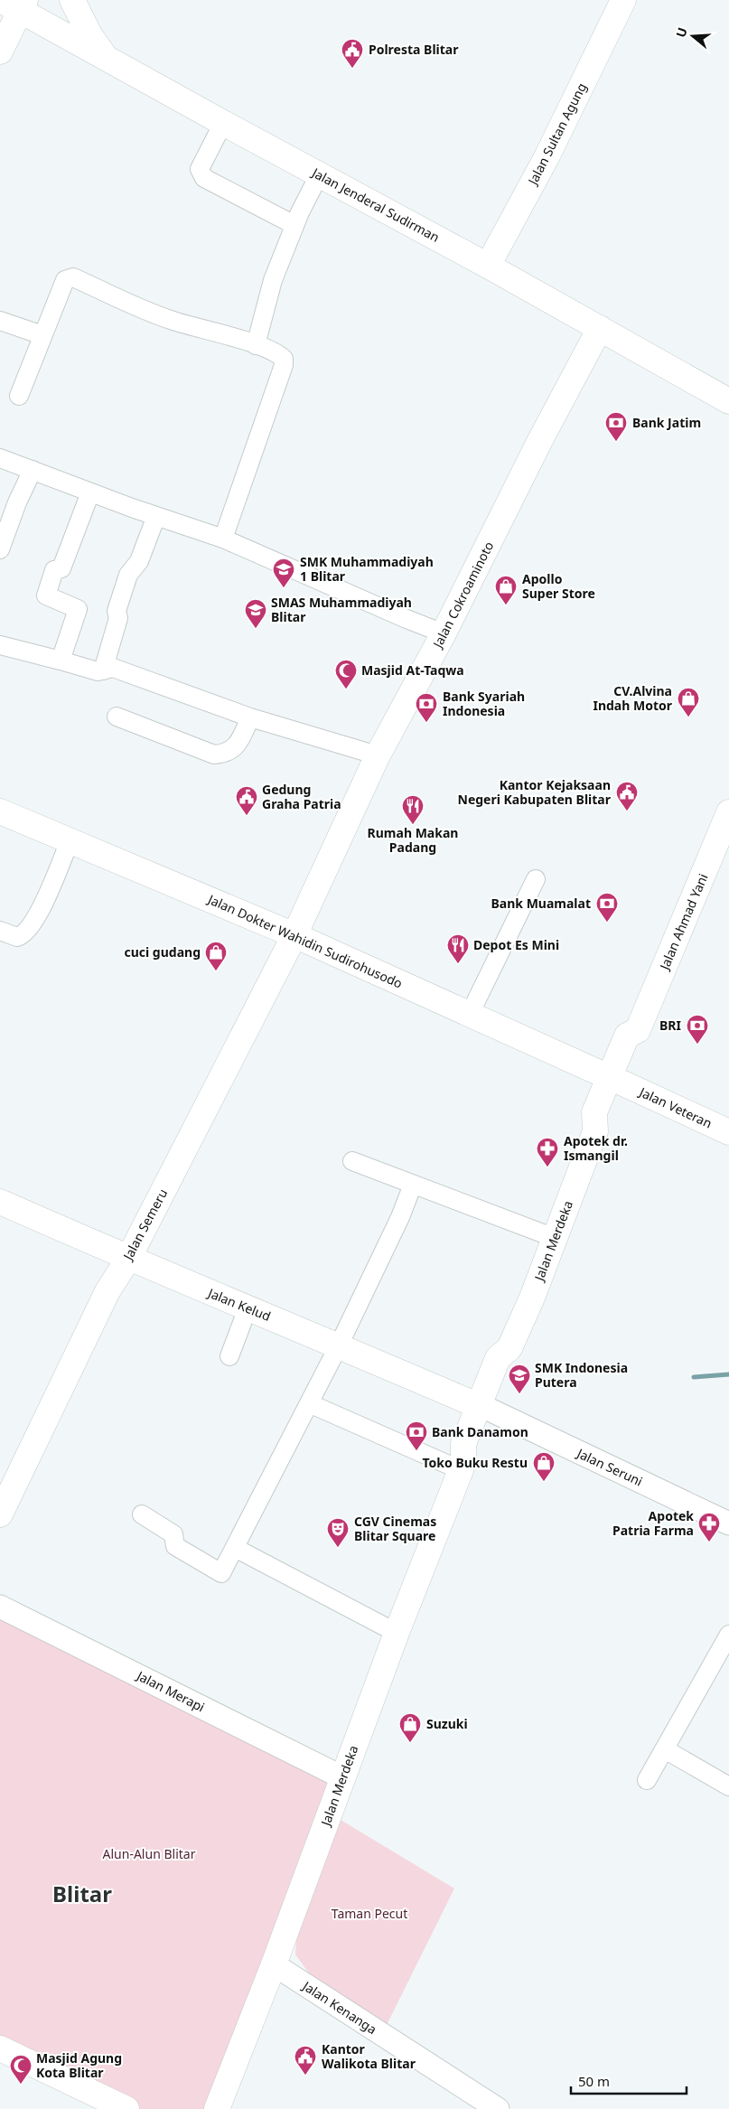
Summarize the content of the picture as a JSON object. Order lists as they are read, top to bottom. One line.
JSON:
{"streets":{"main road":["Jalan Sultan Agung","Jalan Jenderal Sudirman","Jalan Cokroaminoto","Jalan Ahmad Yani","Jalan Dokter Wahidin Sudirohusodo","Jalan Veteran","Jalan Semeru","Jalan Merdeka","Jalan Kelud"],"street":["Jalan Seruni","Jalan Merapi","Jalan Kenanga"]},"crossings":[["Jalan Sultan Agung","Jalan Jenderal Sudirman"],["Jalan Jenderal Sudirman","Jalan Cokroaminoto"],["Jalan Cokroaminoto","Jalan Dokter Wahidin Sudirohusodo"],["Jalan Cokroaminoto","Jalan Semeru"],["Jalan Ahmad Yani","Jalan Dokter Wahidin Sudirohusodo"],["Jalan Ahmad Yani","Jalan Veteran"],["Jalan Ahmad Yani","Jalan Merdeka"],["Jalan Dokter Wahidin Sudirohusodo","Jalan Veteran"],["Jalan Dokter Wahidin Sudirohusodo","Jalan Semeru"],["Jalan Dokter Wahidin Sudirohusodo","Jalan Merdeka"],["Jalan Veteran","Jalan Merdeka"],["Jalan Semeru","Jalan Kelud"],["Jalan Merdeka","Jalan Kelud"],["Jalan Merdeka","Jalan Seruni"],["Jalan Merdeka","Jalan Merapi"],["Jalan Merdeka","Jalan Kenanga"],["Jalan Kelud","Jalan Seruni"]],"districts":["Blitar"],"parks":["Alun-Alun Blitar","Taman Pecut"],"places":{"public building":["Polresta Blitar","Kantor Kejaksaan Negeri Kabupaten Blitar","Gedung Graha Patria","Kantor Walikota Blitar"],"bank":["Bank Jatim","Bank Syariah Indonesia","Bank Muamalat","BRI","Bank Danamon"],"school or university":["SMK Muhammadiyah 1 Blitar","SMAS Muhammadiyah Blitar","SMK Indonesia Putera"],"shop":["Apollo Super Store","CV.Alvina Indah Motor","cuci gudang","Toko Buku Restu","Suzuki"],"mosque":["Masjid At-Taqwa","Masjid Agung Kota Blitar"],"restaurant":["Rumah Makan Padang","Depot Es Mini"],"pharmacy":["Apotek dr. Ismangil","Apotek Patria Farma"],"theatre":["CGV Cinemas Blitar Square"]},"scale_bar":"50 m","north":"left"}
